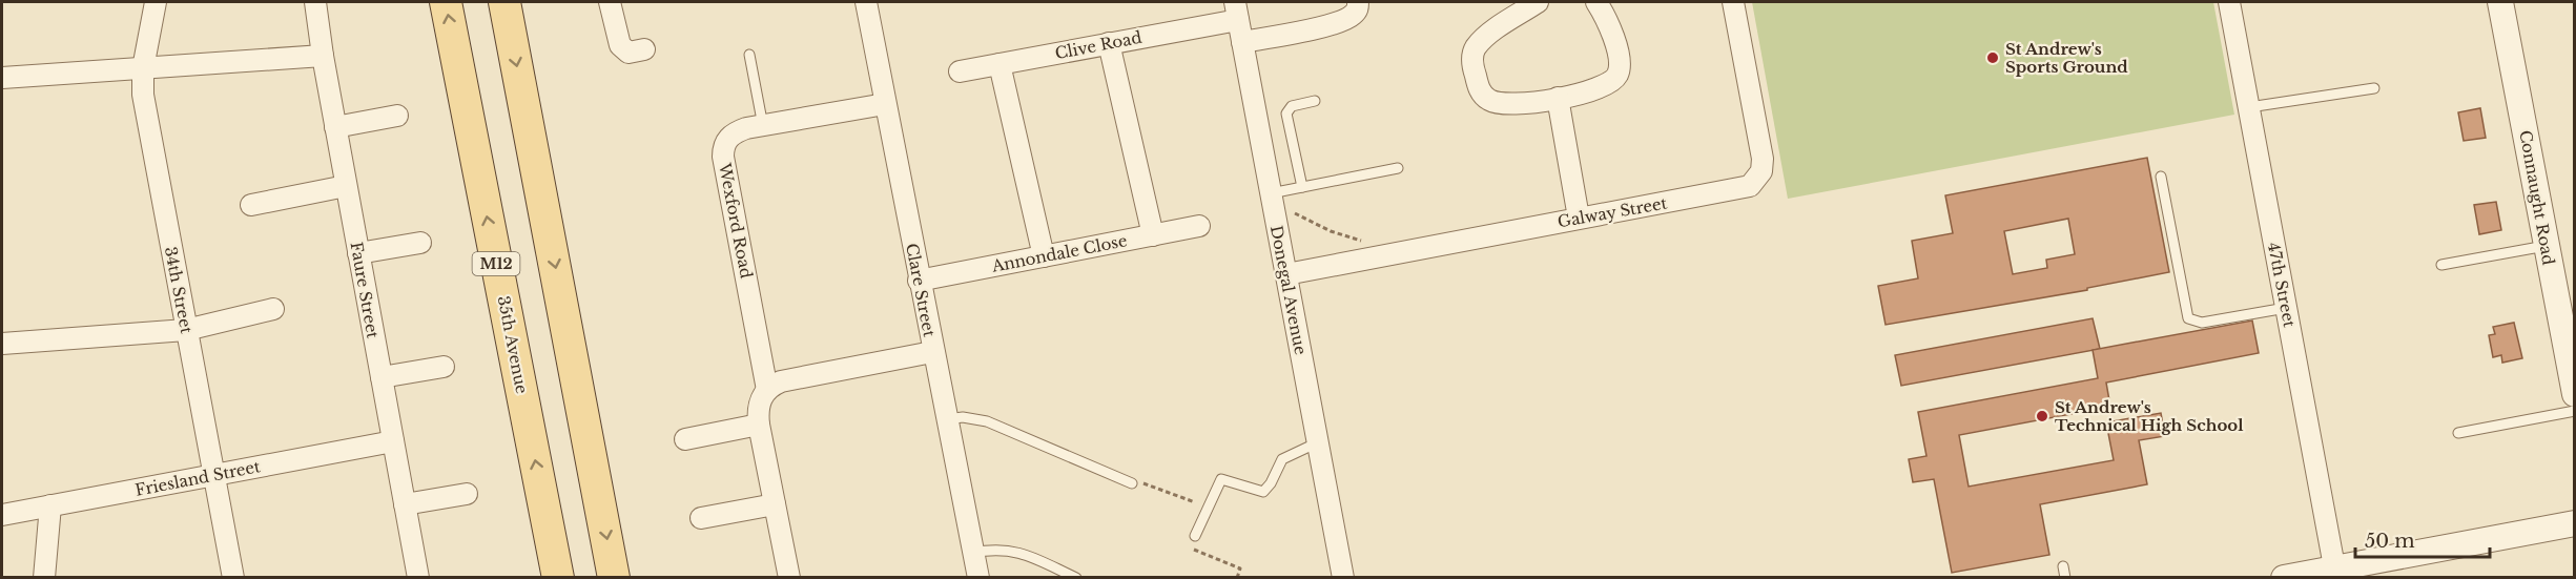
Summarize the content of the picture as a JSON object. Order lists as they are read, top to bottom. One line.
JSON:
{"streets":{"main road":["M12","35th Avenue"],"street":["Clive Road","Connaught Road","Galway Street","Wexford Road","Annondale Close","47th Street","34th Street","Faure Street","Clare Street","Donegal Avenue","Friesland Street"]},"crossings":[["Clive Road","Donegal Avenue"],["Galway Street","Donegal Avenue"],["Wexford Road","Clare Street"],["Annondale Close","Clare Street"],["34th Street","Friesland Street"],["Faure Street","Friesland Street"]],"places":["St Andrew's Sports Ground","St Andrew's Technical High School"],"scale_bar":"50 m"}
